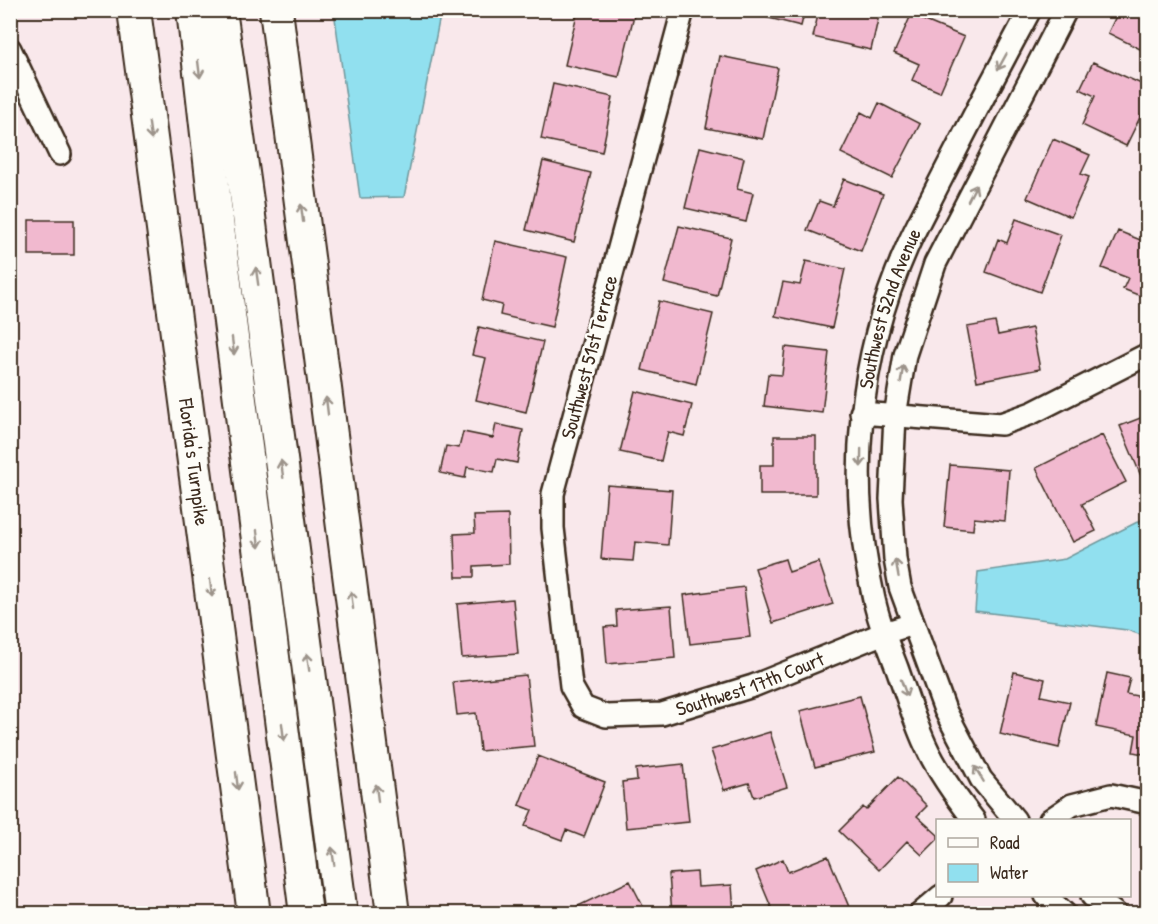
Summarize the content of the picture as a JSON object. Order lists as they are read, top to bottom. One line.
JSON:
{"streets":{"highway":["Florida's Turnpike"],"street":["Southwest 52nd Avenue","Southwest 51st Terrace","Southwest 17th Court"]},"crossings":[["Southwest 52nd Avenue","Southwest 17th Court"],["Southwest 51st Terrace","Southwest 17th Court"]],"legend":["Road","Water"]}
